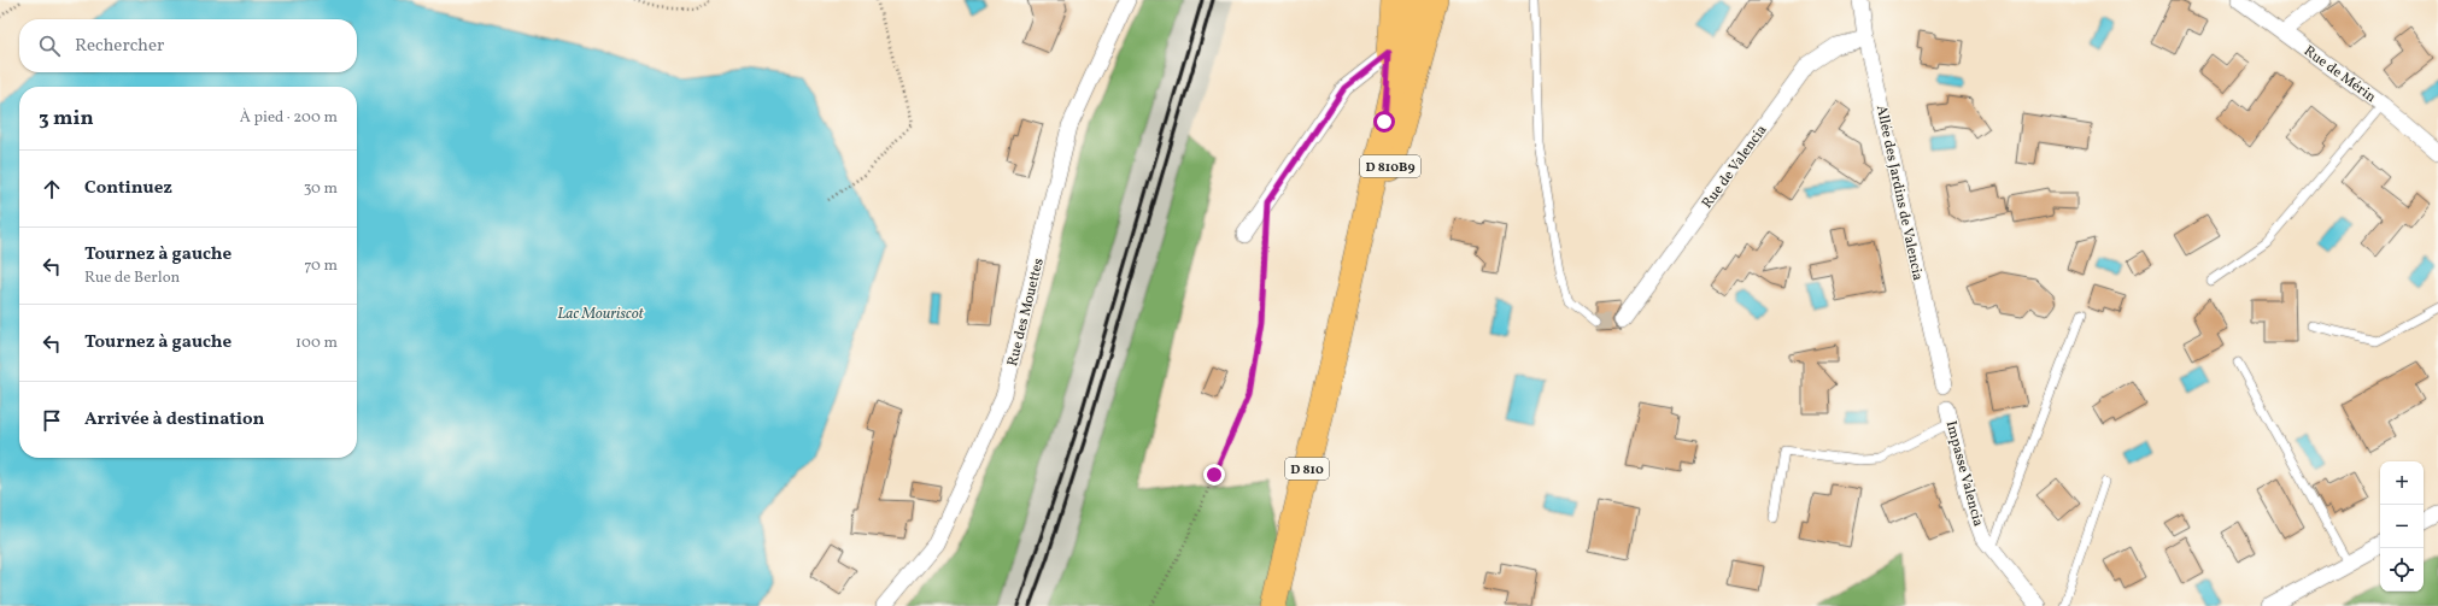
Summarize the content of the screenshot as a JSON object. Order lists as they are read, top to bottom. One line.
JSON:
{"streets":{"main road":["D 810B9","D 810"],"street":["Rue de Mérin","Rue de Valencia","Allée des Jardins de Valencia","Rue des Mouettes","Impasse Valencia"]},"crossings":[["D 810B9","D 810"],["Rue de Valencia","Allée des Jardins de Valencia"]],"water":["Lac Mouriscot"],"page":{"search":"Rechercher","heading":["3 min","À pied · 200 m"],"list":[["Continuez","30 m"],["Tournez à gauche","Rue de Berlon","70 m"],["Tournez à gauche","100 m"],"Arrivée à destination"],"map_buttons":["+","−"]}}
